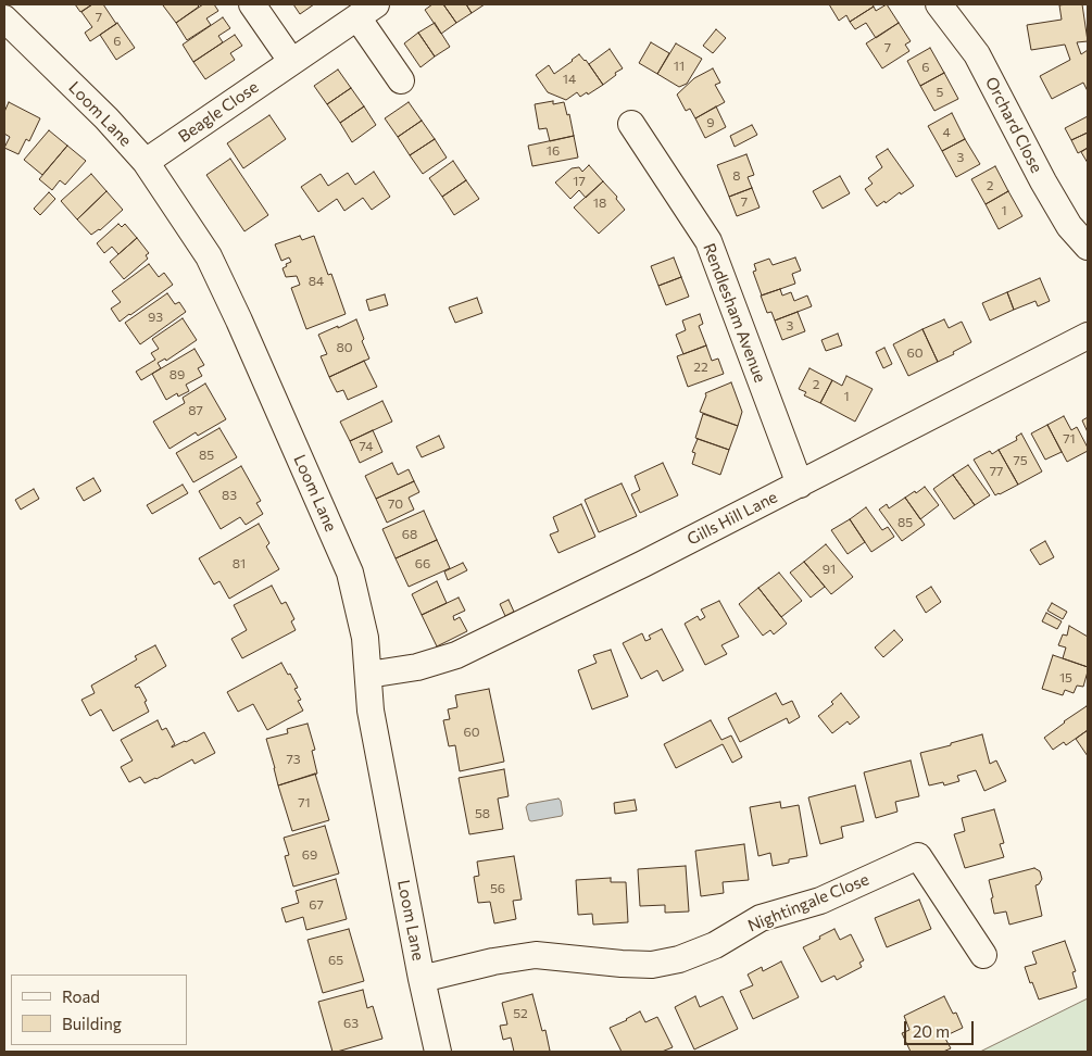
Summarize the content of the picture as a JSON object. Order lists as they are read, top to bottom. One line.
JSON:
{"streets":{"street":["Beagle Close","Loom Lane","Orchard Close","Rendlesham Avenue","Gills Hill Lane","Nightingale Close"]},"crossings":[["Beagle Close","Loom Lane"],["Loom Lane","Gills Hill Lane"],["Loom Lane","Nightingale Close"],["Rendlesham Avenue","Gills Hill Lane"]],"house_numbers":["7","6","7","11","6","14","5","9","4","16","3","8","17","2","7","18","1","84","93","3","80","60","22","89","2","1","87","71","74","85","75","77","83","70","85","68","81","66","91","15","60","73","71","58","69","56","67","65","52","63"],"legend":["Road","Building"],"scale_bar":"20 m"}
